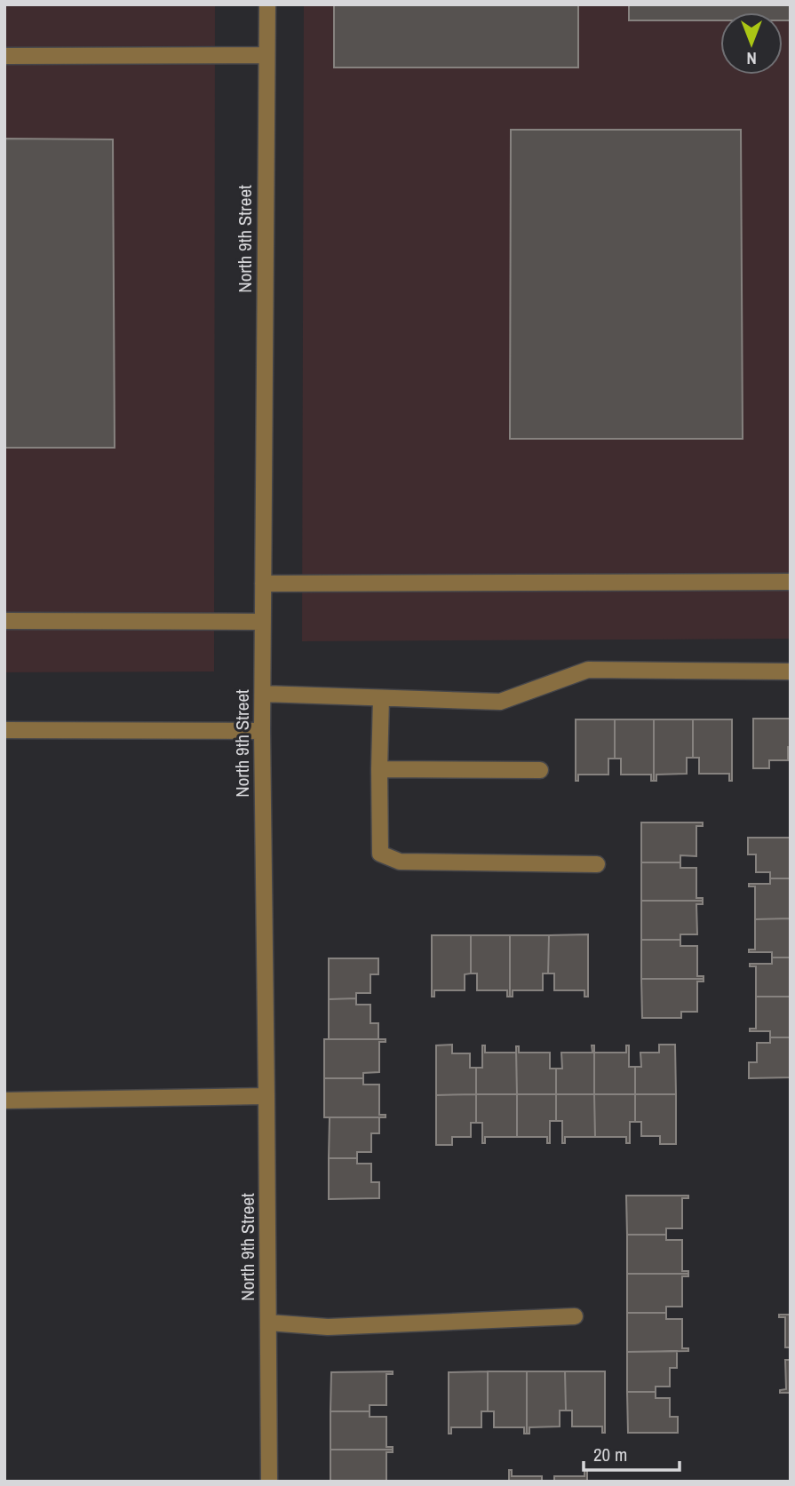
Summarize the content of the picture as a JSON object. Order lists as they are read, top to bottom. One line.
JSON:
{"streets":{"street":["North 9th Street"]},"scale_bar":"20 m","north":"bottom"}
